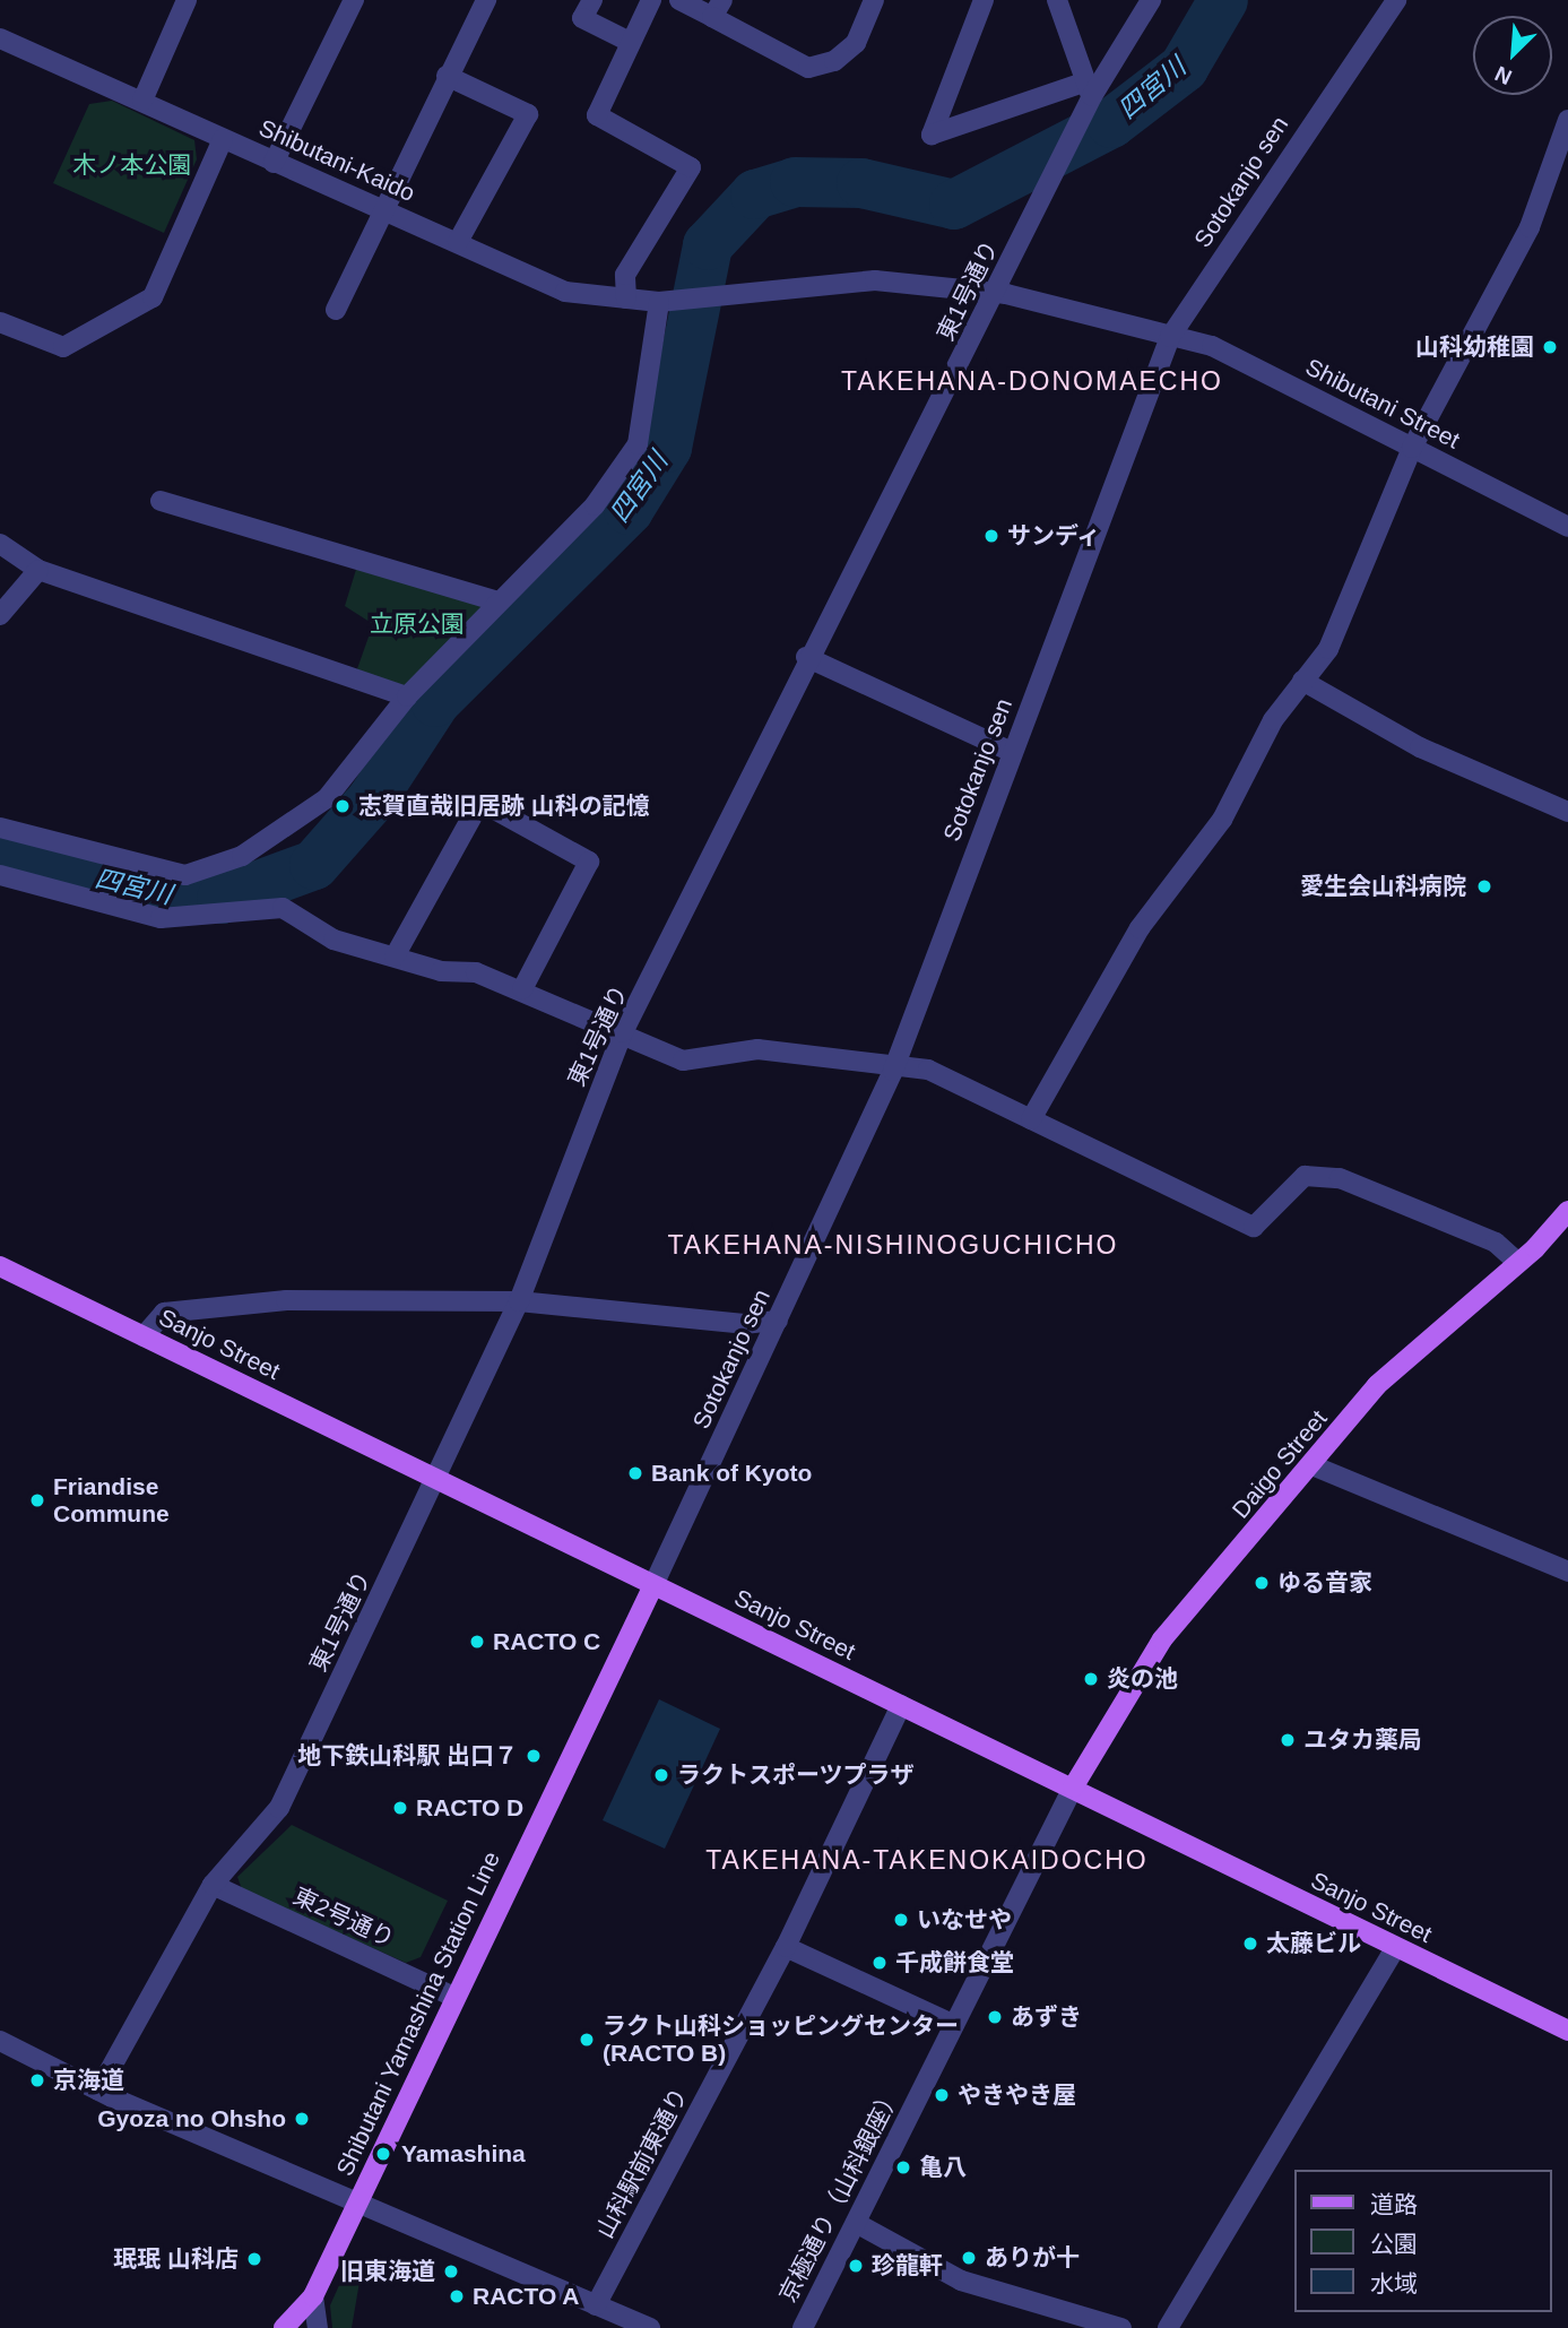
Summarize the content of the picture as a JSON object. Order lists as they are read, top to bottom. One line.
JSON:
{"streets":{"main road":["Sanjo Street","Daigo Street","Shibutani Yamashina Station Line"],"street":["Shibutani-Kaido","Sotokanjo sen","東1号通り","Shibutani Street","東2号通り","山科駅前東通り","京極通り（山科銀座）"]},"crossings":[["Shibutani-Kaido","東1号通り"],["Shibutani-Kaido","Shibutani Street"],["Sotokanjo sen","Shibutani Street"],["Sotokanjo sen","Sanjo Street"],["Sotokanjo sen","Shibutani Yamashina Station Line"],["東1号通り","Shibutani Street"],["東1号通り","Sanjo Street"],["東1号通り","東2号通り"],["Sanjo Street","Daigo Street"],["Sanjo Street","Shibutani Yamashina Station Line"],["Sanjo Street","山科駅前東通り"],["Sanjo Street","京極通り（山科銀座）"],["Daigo Street","京極通り（山科銀座）"],["東2号通り","Shibutani Yamashina Station Line"]],"districts":["TAKEHANA-DONOMAECHO","TAKEHANA-NISHINOGUCHICHO","TAKEHANA-TAKENOKAIDOCHO"],"water":["四宮川"],"parks":["木ノ本公園","立原公園"],"places":["山科幼稚園","サンディ","志賀直哉旧居跡 山科の記憶","愛生会山科病院","Bank of Kyoto","Friandise Commune","ゆる音家","RACTO C","炎の池","ユタカ薬局","地下鉄山科駅 出口７","ラクトスポーツプラザ","RACTO D","いなせや","太藤ビル","千成餅食堂","あずき","ラクト山科ショッピングセンター (RACTO B)","京海道","やきやき屋","Gyoza no Ohsho","Yamashina","亀八","ありが十","珉珉 山科店","珍龍軒","旧東海道","RACTO A"],"legend":["道路","公園","水域"],"north":"bottom left"}
